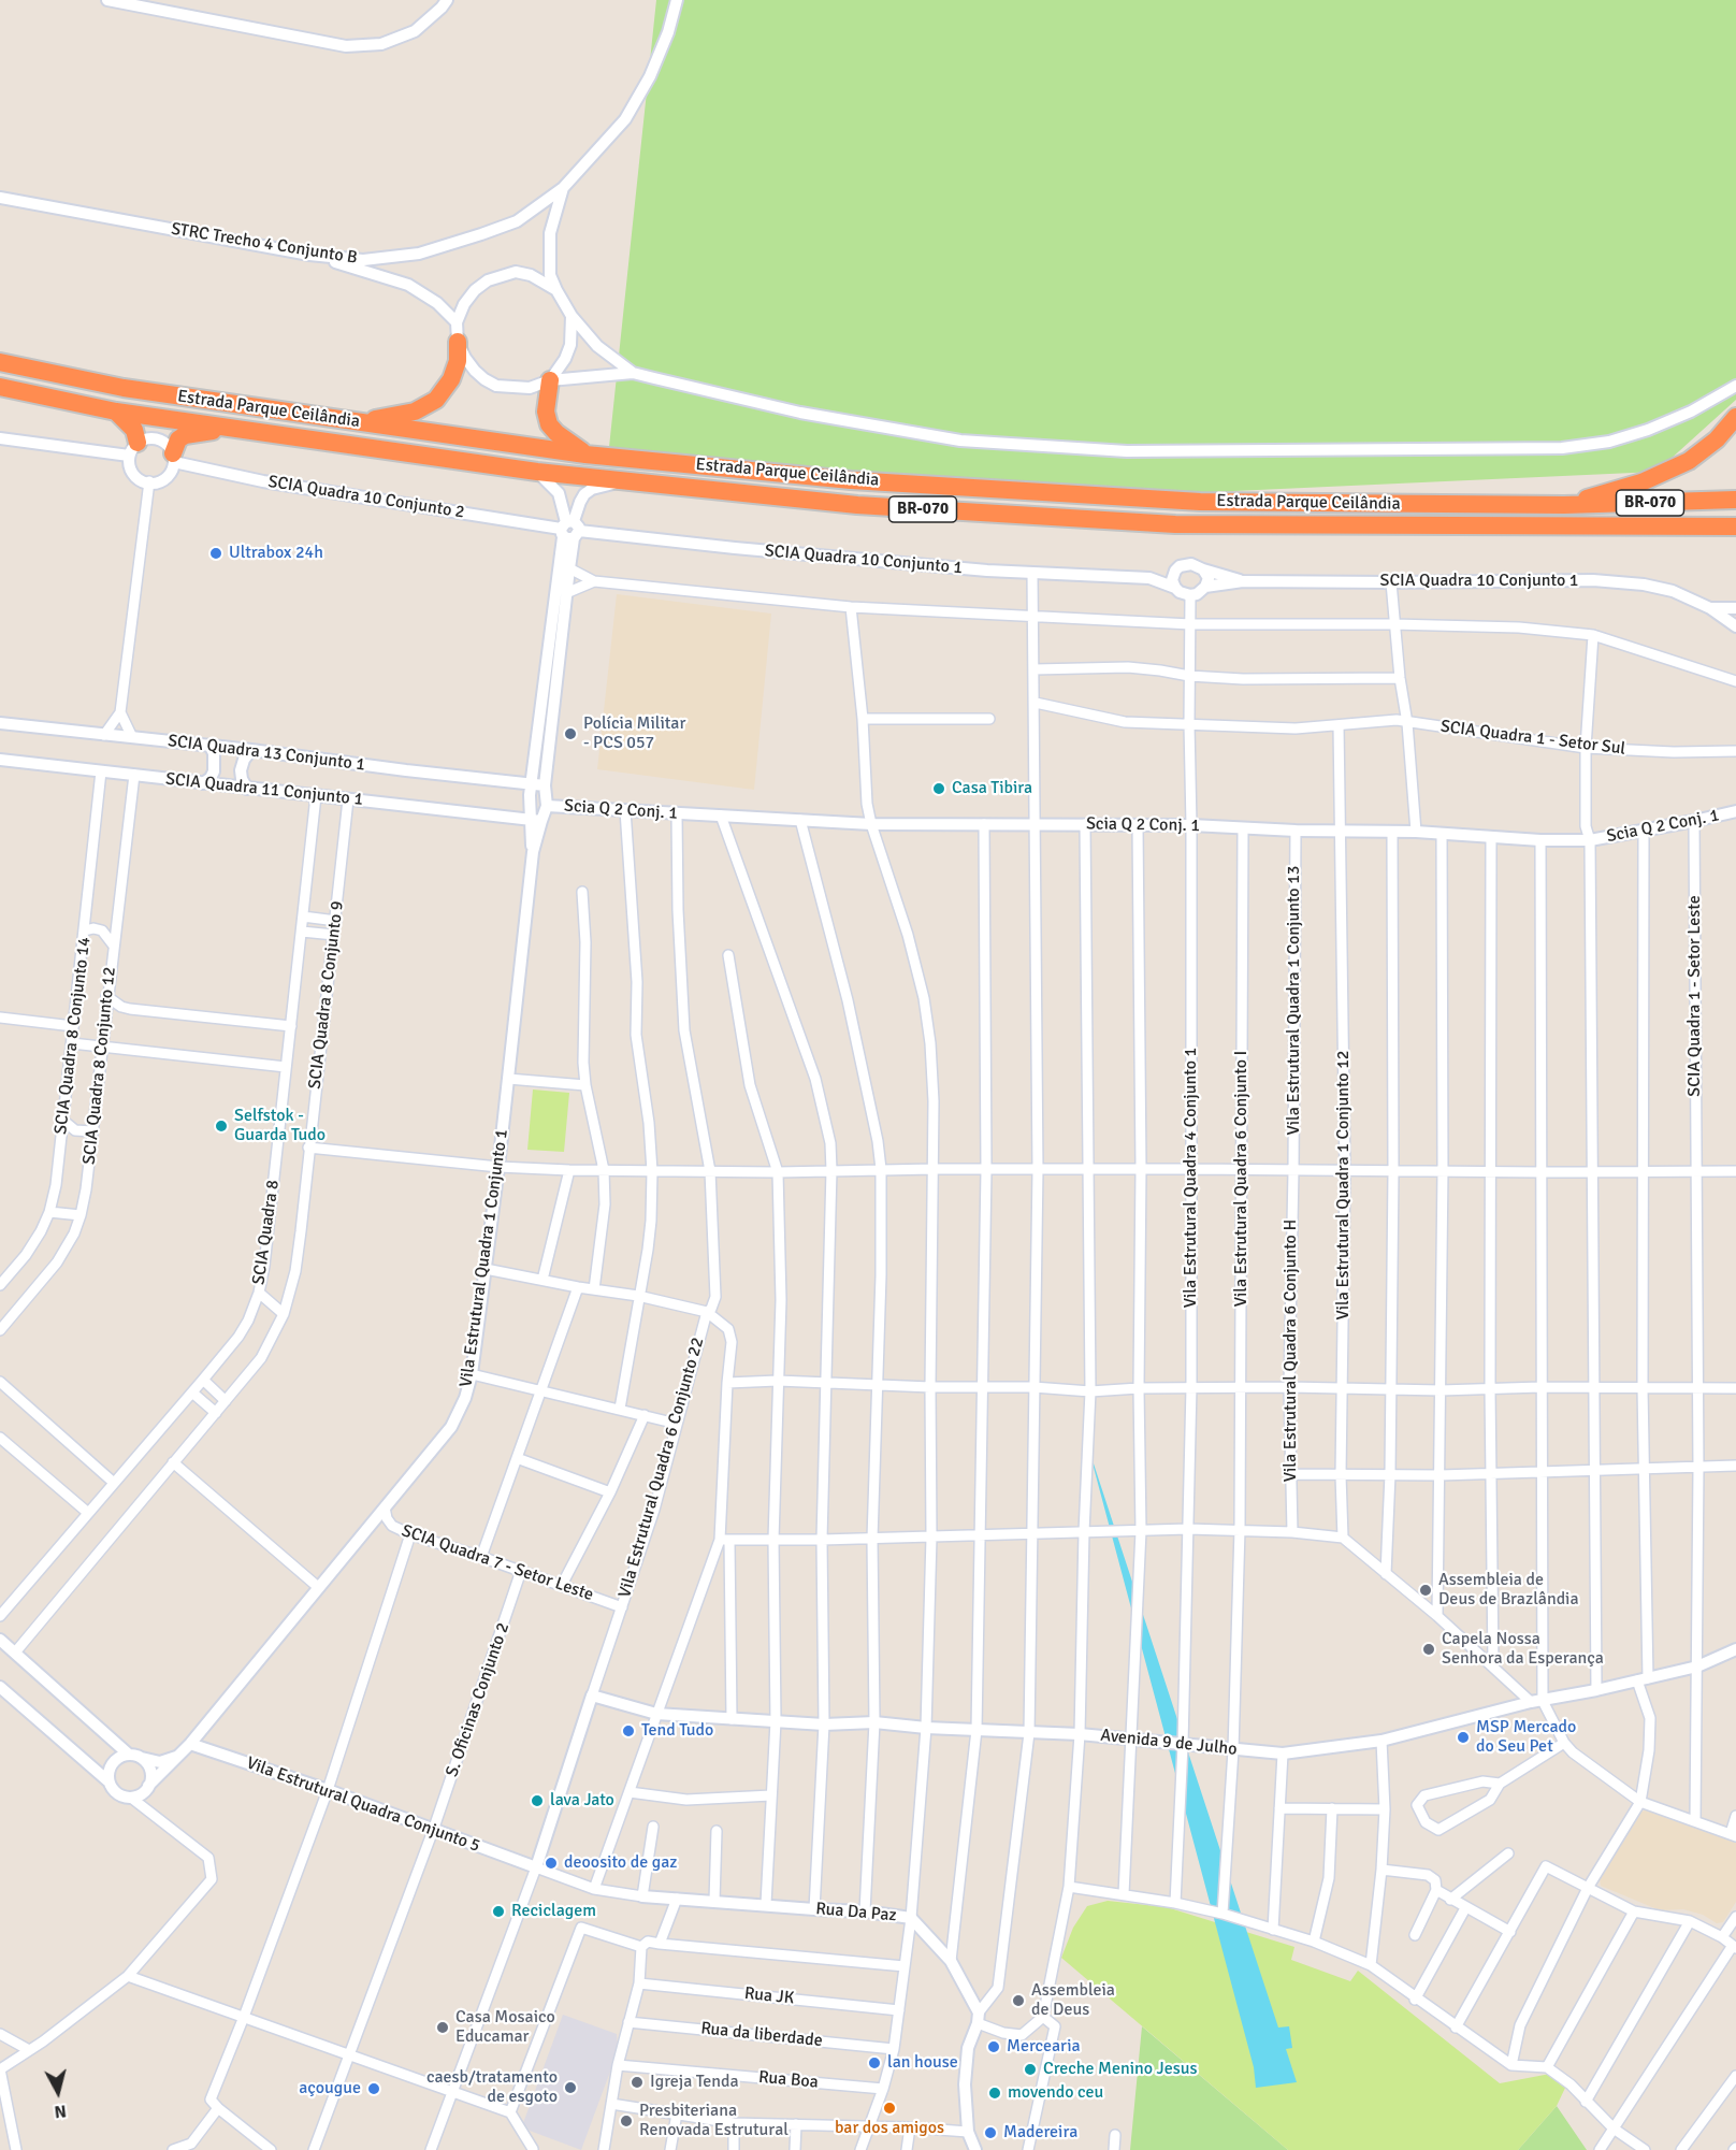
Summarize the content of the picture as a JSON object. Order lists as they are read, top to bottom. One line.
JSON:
{"streets":{"highway":["Estrada Parque Ceilândia","BR-070"],"street":["STRC Trecho 4 Conjunto B","SCIA Quadra 10 Conjunto 2","SCIA Quadra 10 Conjunto 1","SCIA Quadra 1 - Setor Sul","SCIA Quadra 13 Conjunto 1","SCIA Quadra 11 Conjunto 1","Scia Q 2 Conj. 1","SCIA Quadra 8 Conjunto 9","SCIA Quadra 1 - Setor Leste","Vila Estrutural Quadra 1 Conjunto 13","SCIA Quadra 8 Conjunto 14","SCIA Quadra 8 Conjunto 12","Vila Estrutural Quadra 4 Conjunto 1","Vila Estrutural Quadra 6 Conjunto I","Vila Estrutural Quadra 1 Conjunto 12","SCIA Quadra 8","Vila Estrutural Quadra 1 Conjunto 1","Vila Estrutural Quadra 6 Conjunto H","Vila Estrutural Quadra 6 Conjunto 22","SCIA Quadra 7 - Setor Leste","S. Oficinas Conjunto 2","Avenida 9 de Julho","Vila Estrutural Quadra Conjunto 5","Rua Da Paz","Rua JK","Rua da liberdade","Rua Boa"]},"crossings":[["SCIA Quadra 10 Conjunto 2","SCIA Quadra 10 Conjunto 1"],["SCIA Quadra 10 Conjunto 1","Vila Estrutural Quadra 4 Conjunto 1"],["SCIA Quadra 1 - Setor Sul","Vila Estrutural Quadra 4 Conjunto 1"],["SCIA Quadra 1 - Setor Sul","Vila Estrutural Quadra 1 Conjunto 12"],["SCIA Quadra 13 Conjunto 1","Vila Estrutural Quadra 1 Conjunto 1"],["SCIA Quadra 11 Conjunto 1","SCIA Quadra 8 Conjunto 9"],["SCIA Quadra 11 Conjunto 1","SCIA Quadra 8 Conjunto 14"],["SCIA Quadra 11 Conjunto 1","SCIA Quadra 8 Conjunto 12"],["SCIA Quadra 11 Conjunto 1","SCIA Quadra 8"],["SCIA Quadra 11 Conjunto 1","Vila Estrutural Quadra 1 Conjunto 1"],["Scia Q 2 Conj. 1","SCIA Quadra 1 - Setor Leste"],["Scia Q 2 Conj. 1","Vila Estrutural Quadra 1 Conjunto 13"],["Scia Q 2 Conj. 1","Vila Estrutural Quadra 4 Conjunto 1"],["Scia Q 2 Conj. 1","Vila Estrutural Quadra 6 Conjunto I"],["Scia Q 2 Conj. 1","Vila Estrutural Quadra 1 Conjunto 12"],["Scia Q 2 Conj. 1","Vila Estrutural Quadra 6 Conjunto 22"],["SCIA Quadra 1 - Setor Leste","Avenida 9 de Julho"],["Vila Estrutural Quadra 1 Conjunto 13","Vila Estrutural Quadra 6 Conjunto H"],["Vila Estrutural Quadra 4 Conjunto 1","Avenida 9 de Julho"],["Vila Estrutural Quadra 6 Conjunto I","Avenida 9 de Julho"],["Vila Estrutural Quadra 1 Conjunto 1","SCIA Quadra 7 - Setor Leste"],["Vila Estrutural Quadra 1 Conjunto 1","Vila Estrutural Quadra Conjunto 5"],["Vila Estrutural Quadra 6 Conjunto 22","SCIA Quadra 7 - Setor Leste"],["Vila Estrutural Quadra 6 Conjunto 22","Avenida 9 de Julho"],["SCIA Quadra 7 - Setor Leste","S. Oficinas Conjunto 2"],["S. Oficinas Conjunto 2","Vila Estrutural Quadra Conjunto 5"]],"places":["Ultrabox 24h","Polícia Militar - PCS 057","Casa Tibira","Selfstok - Guarda Tudo","Assembleia de Deus de Brazlândia","Capela Nossa Senhora da Esperança","Tend Tudo","MSP Mercado do Seu Pet","lava Jato","deoosito de gaz","Reciclagem","Assembleia de Deus","Casa Mosaico Educamar","Mercearia","lan house","Creche Menino Jesus","Igreja Tenda","caesb/tratamento de esgoto","açougue","movendo ceu","bar dos amigos","Presbiteriana Renovada Estrutural","Madereira"],"north":"bottom"}
